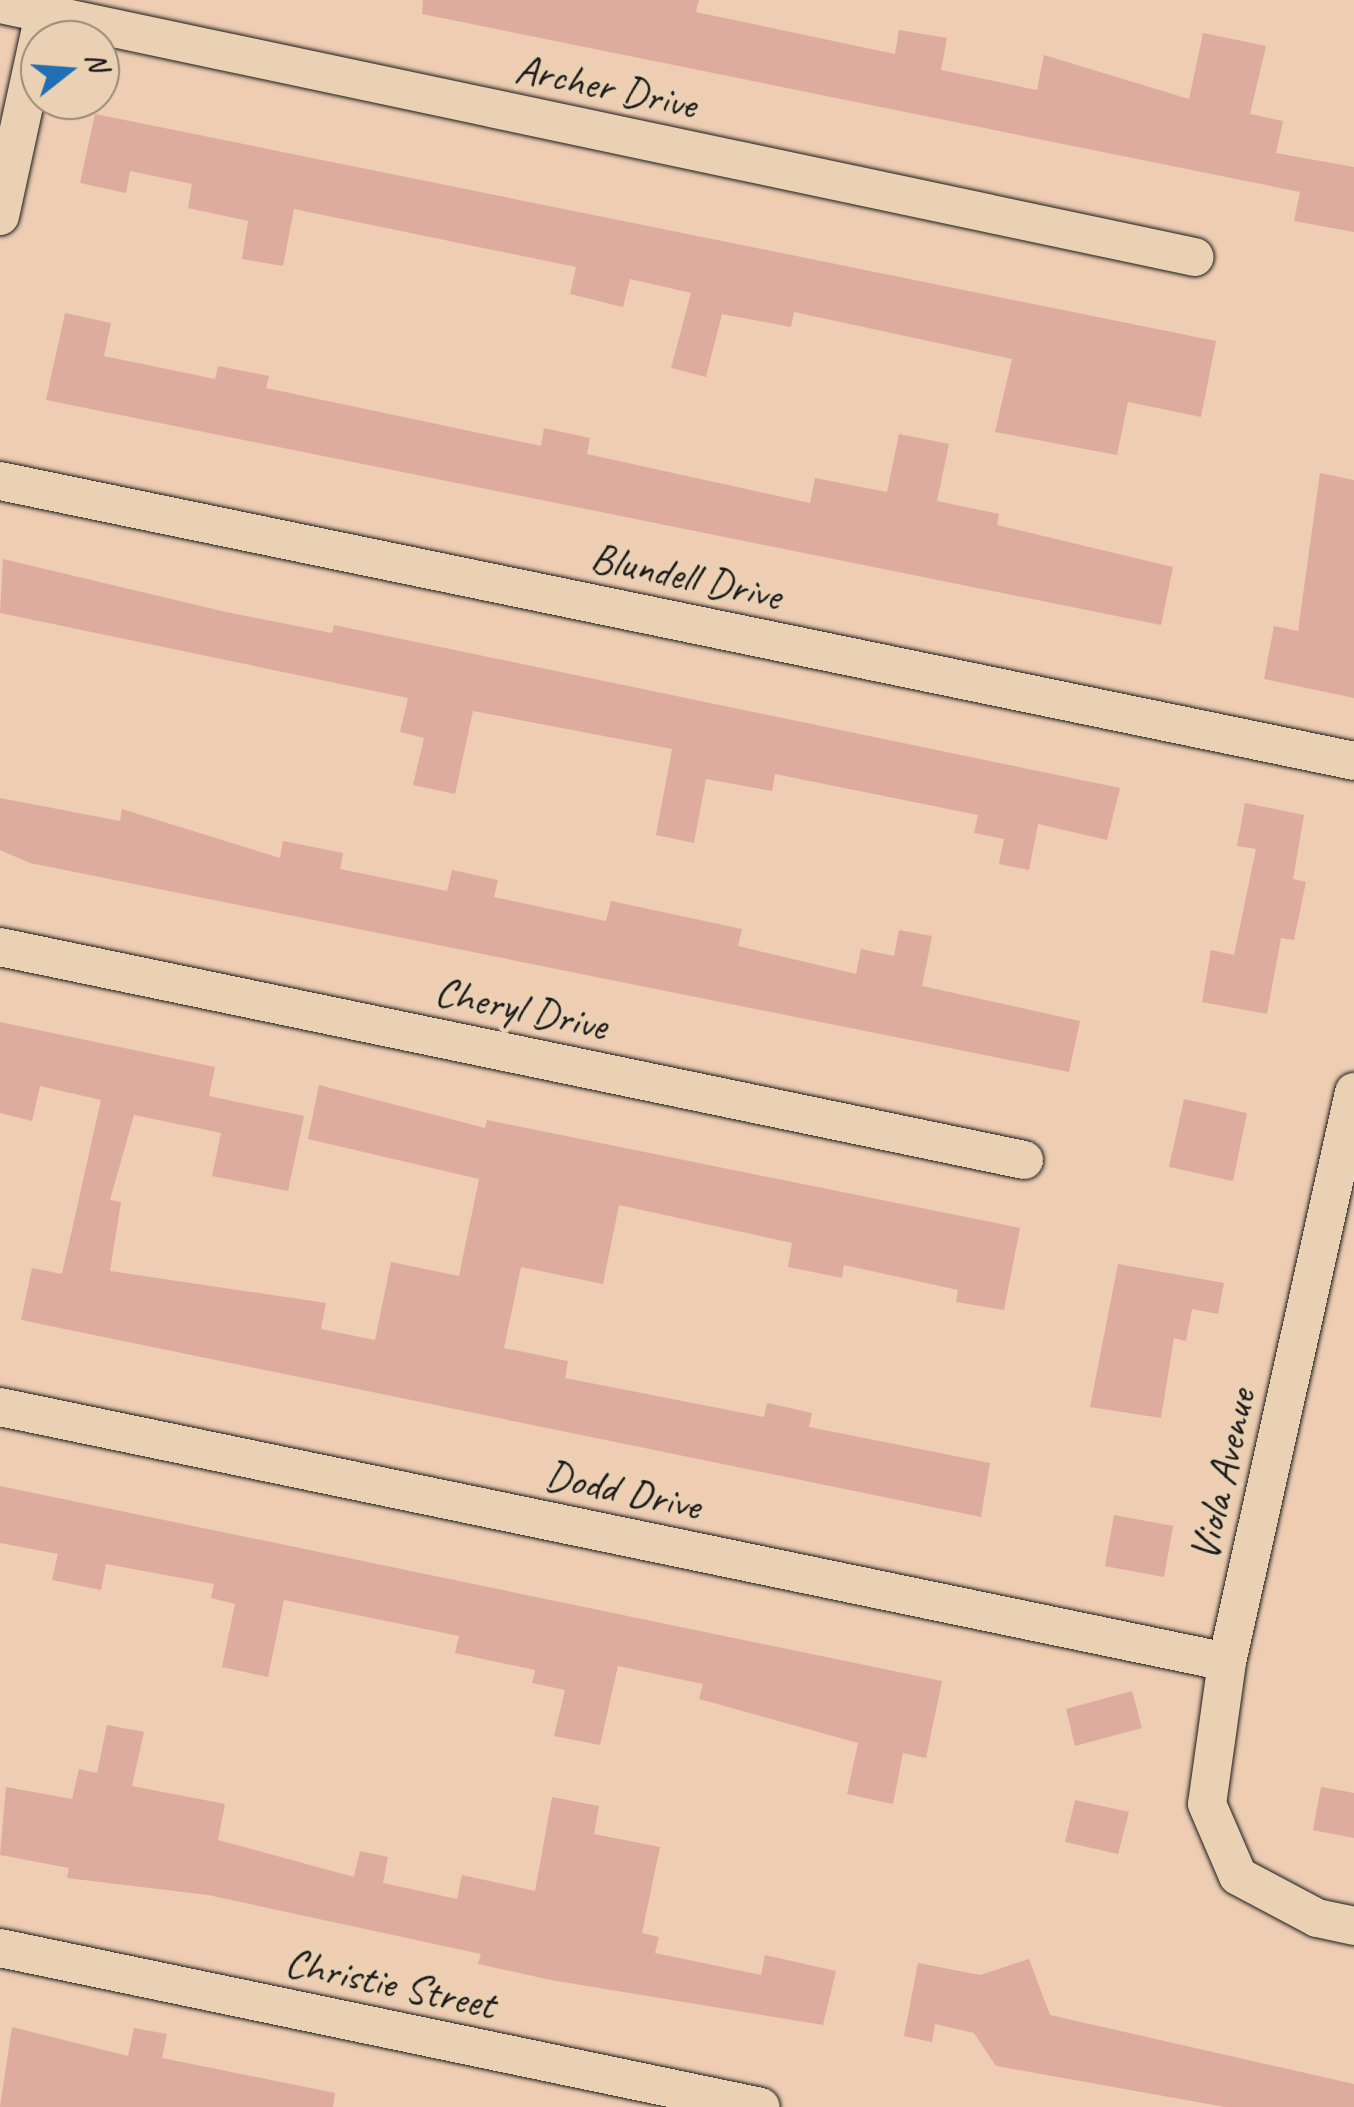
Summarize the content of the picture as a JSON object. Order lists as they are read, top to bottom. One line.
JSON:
{"streets":{"street":["Archer Drive","Blundell Drive","Cheryl Drive","Viola Avenue","Dodd Drive","Christie Street"]},"crossings":[["Viola Avenue","Dodd Drive"]],"north":"right"}
